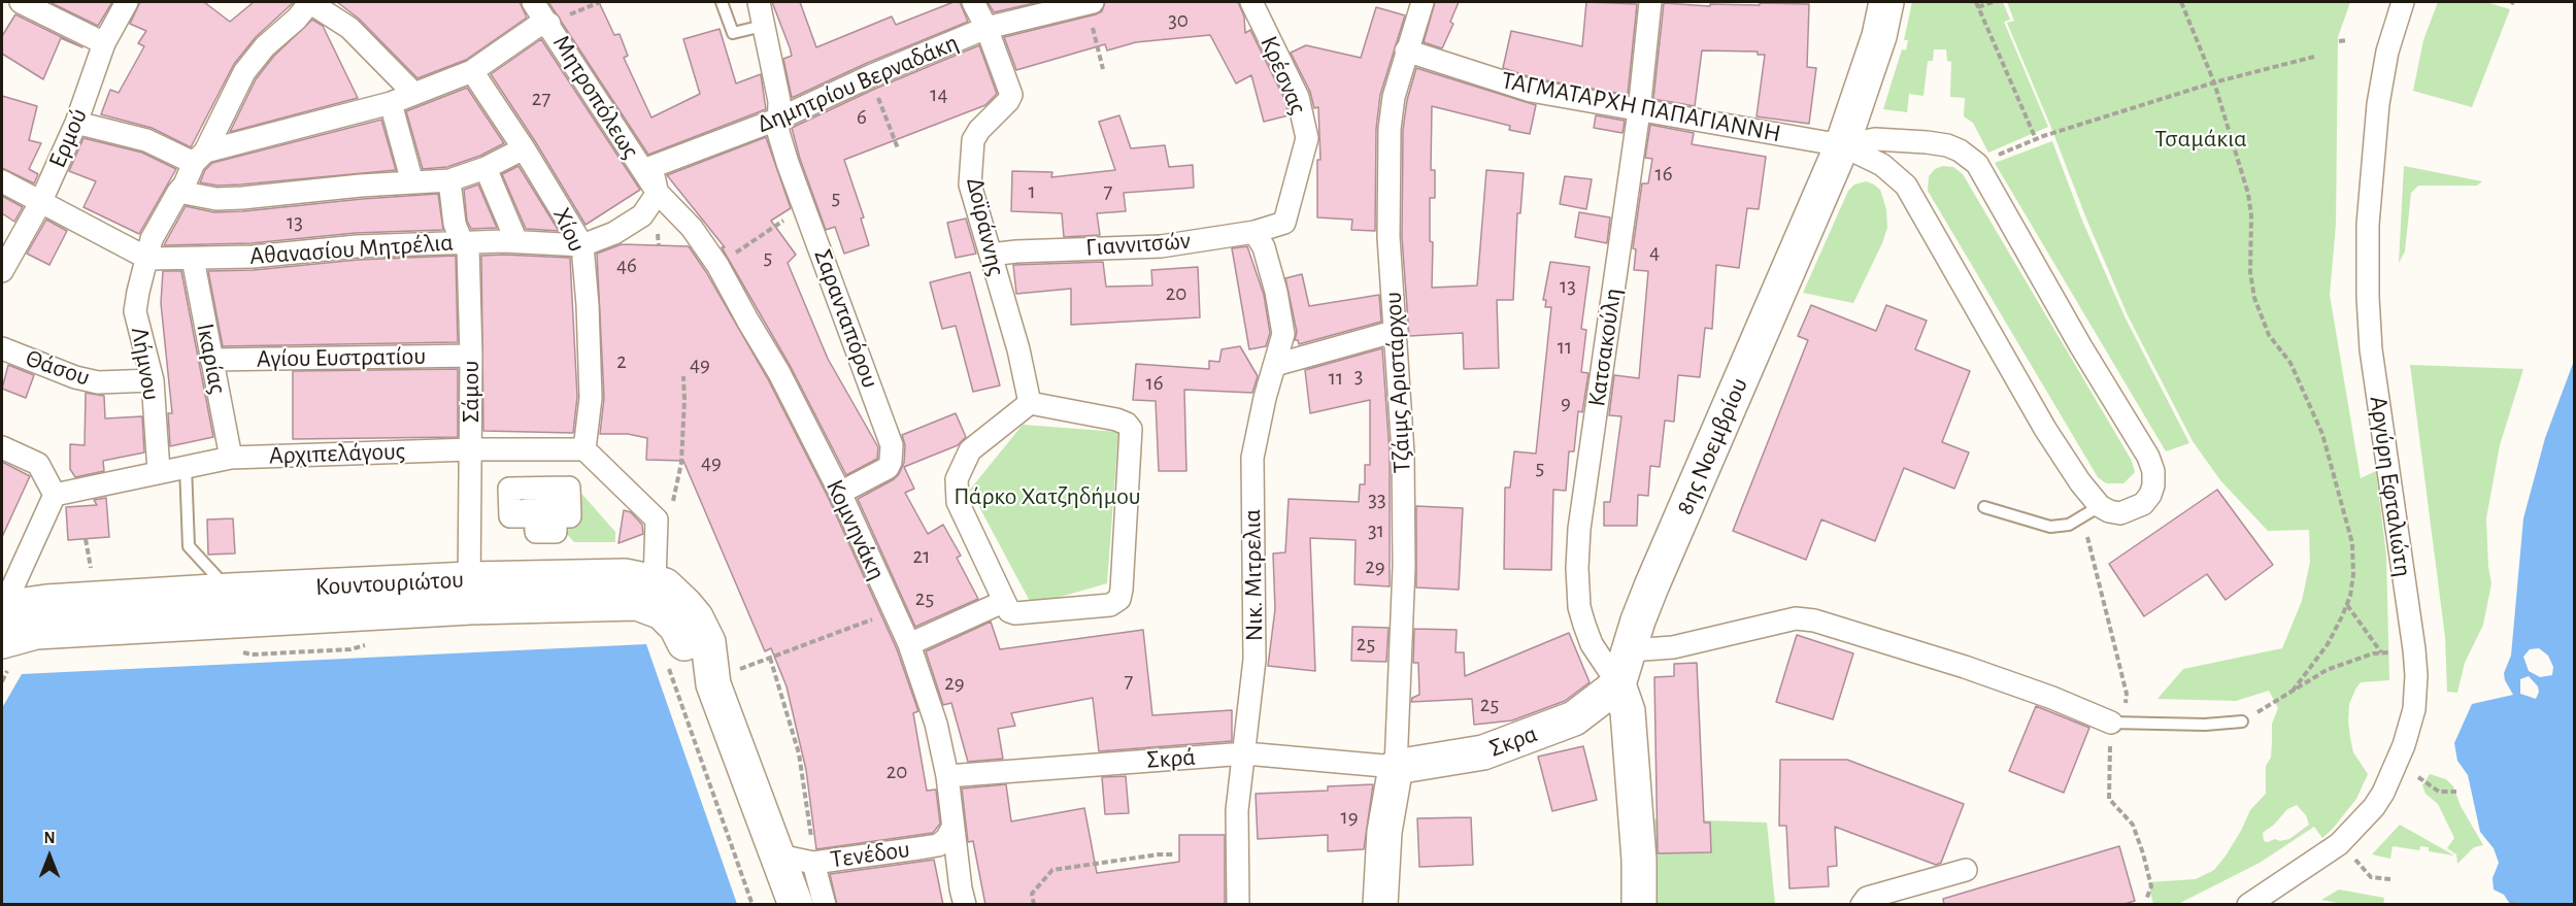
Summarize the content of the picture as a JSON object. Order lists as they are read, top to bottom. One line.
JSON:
{"streets":{"main road":["8ης Νοεμβρίου","Κουντουριώτου","Σκρα"],"street":["Κρέσνας","Δημητρίου Βερναδάκη","Μητροπόλεως","ΤΑΓΜΑΤΑΡΧΗ ΠΑΠΑΓΙΑΝΝΗ","Ερμού","Δοϊράννης","Χίου","Γιαννιτσών","Αθανασίου Μητρέλια","Σαρανταπόρου","Κατσακούλη","Αγίου Ευστρατίου","Ικαρίας","Λήμνου","Θάσου","Τζάιμς Αριστάρχου","Σάμου","Αρχιπελάγους","Αργύρη Εφταλιώτη","Κομνηνάκη","Νικ. Μιτρελια","Σκρά","Τενέδου"]},"crossings":[["Κρέσνας","Γιαννιτσών"],["Δημητρίου Βερναδάκη","Μητροπόλεως"],["Δημητρίου Βερναδάκη","Δοϊράννης"],["Δημητρίου Βερναδάκη","Αθανασίου Μητρέλια"],["Δημητρίου Βερναδάκη","Σαρανταπόρου"],["Δημητρίου Βερναδάκη","Κομνηνάκη"],["Μητροπόλεως","Αθανασίου Μητρέλια"],["Μητροπόλεως","Κομνηνάκη"],["ΤΑΓΜΑΤΑΡΧΗ ΠΑΠΑΓΙΑΝΝΗ","Κατσακούλη"],["ΤΑΓΜΑΤΑΡΧΗ ΠΑΠΑΓΙΑΝΝΗ","Τζάιμς Αριστάρχου"],["ΤΑΓΜΑΤΑΡΧΗ ΠΑΠΑΓΙΑΝΝΗ","8ης Νοεμβρίου"],["Ερμού","Αθανασίου Μητρέλια"],["Δοϊράννης","Γιαννιτσών"],["Χίου","Αθανασίου Μητρέλια"],["Χίου","Αρχιπελάγους"],["Γιαννιτσών","Νικ. Μιτρελια"],["Αθανασίου Μητρέλια","Ικαρίας"],["Αθανασίου Μητρέλια","Λήμνου"],["Αθανασίου Μητρέλια","Σάμου"],["Αθανασίου Μητρέλια","Κομνηνάκη"],["Σαρανταπόρου","Κομνηνάκη"],["Κατσακούλη","8ης Νοεμβρίου"],["Κατσακούλη","Σκρα"],["Αγίου Ευστρατίου","Ικαρίας"],["Αγίου Ευστρατίου","Σάμου"],["Ικαρίας","Αρχιπελάγους"],["Λήμνου","Θάσου"],["Λήμνου","Αρχιπελάγους"],["Τζάιμς Αριστάρχου","Σκρα"],["Τζάιμς Αριστάρχου","Σκρά"],["Σάμου","Αρχιπελάγους"],["Σάμου","Κουντουριώτου"],["8ης Νοεμβρίου","Σκρα"],["Κομνηνάκη","Σκρά"],["Κομνηνάκη","Τενέδου"],["Νικ. Μιτρελια","Σκρά"],["Κουντουριώτου","Τενέδου"],["Σκρα","Σκρά"]],"parks":["Τσαμάκια","Πάρκο Χατζηδήμου"],"house_numbers":["30","14","27","6","16","1","7","5","13","4","5","46","13","20","11","2","49","3","11","16","9","49","5","33","31","21","29","25","25","7","29","25","20","19"],"north":"top"}
